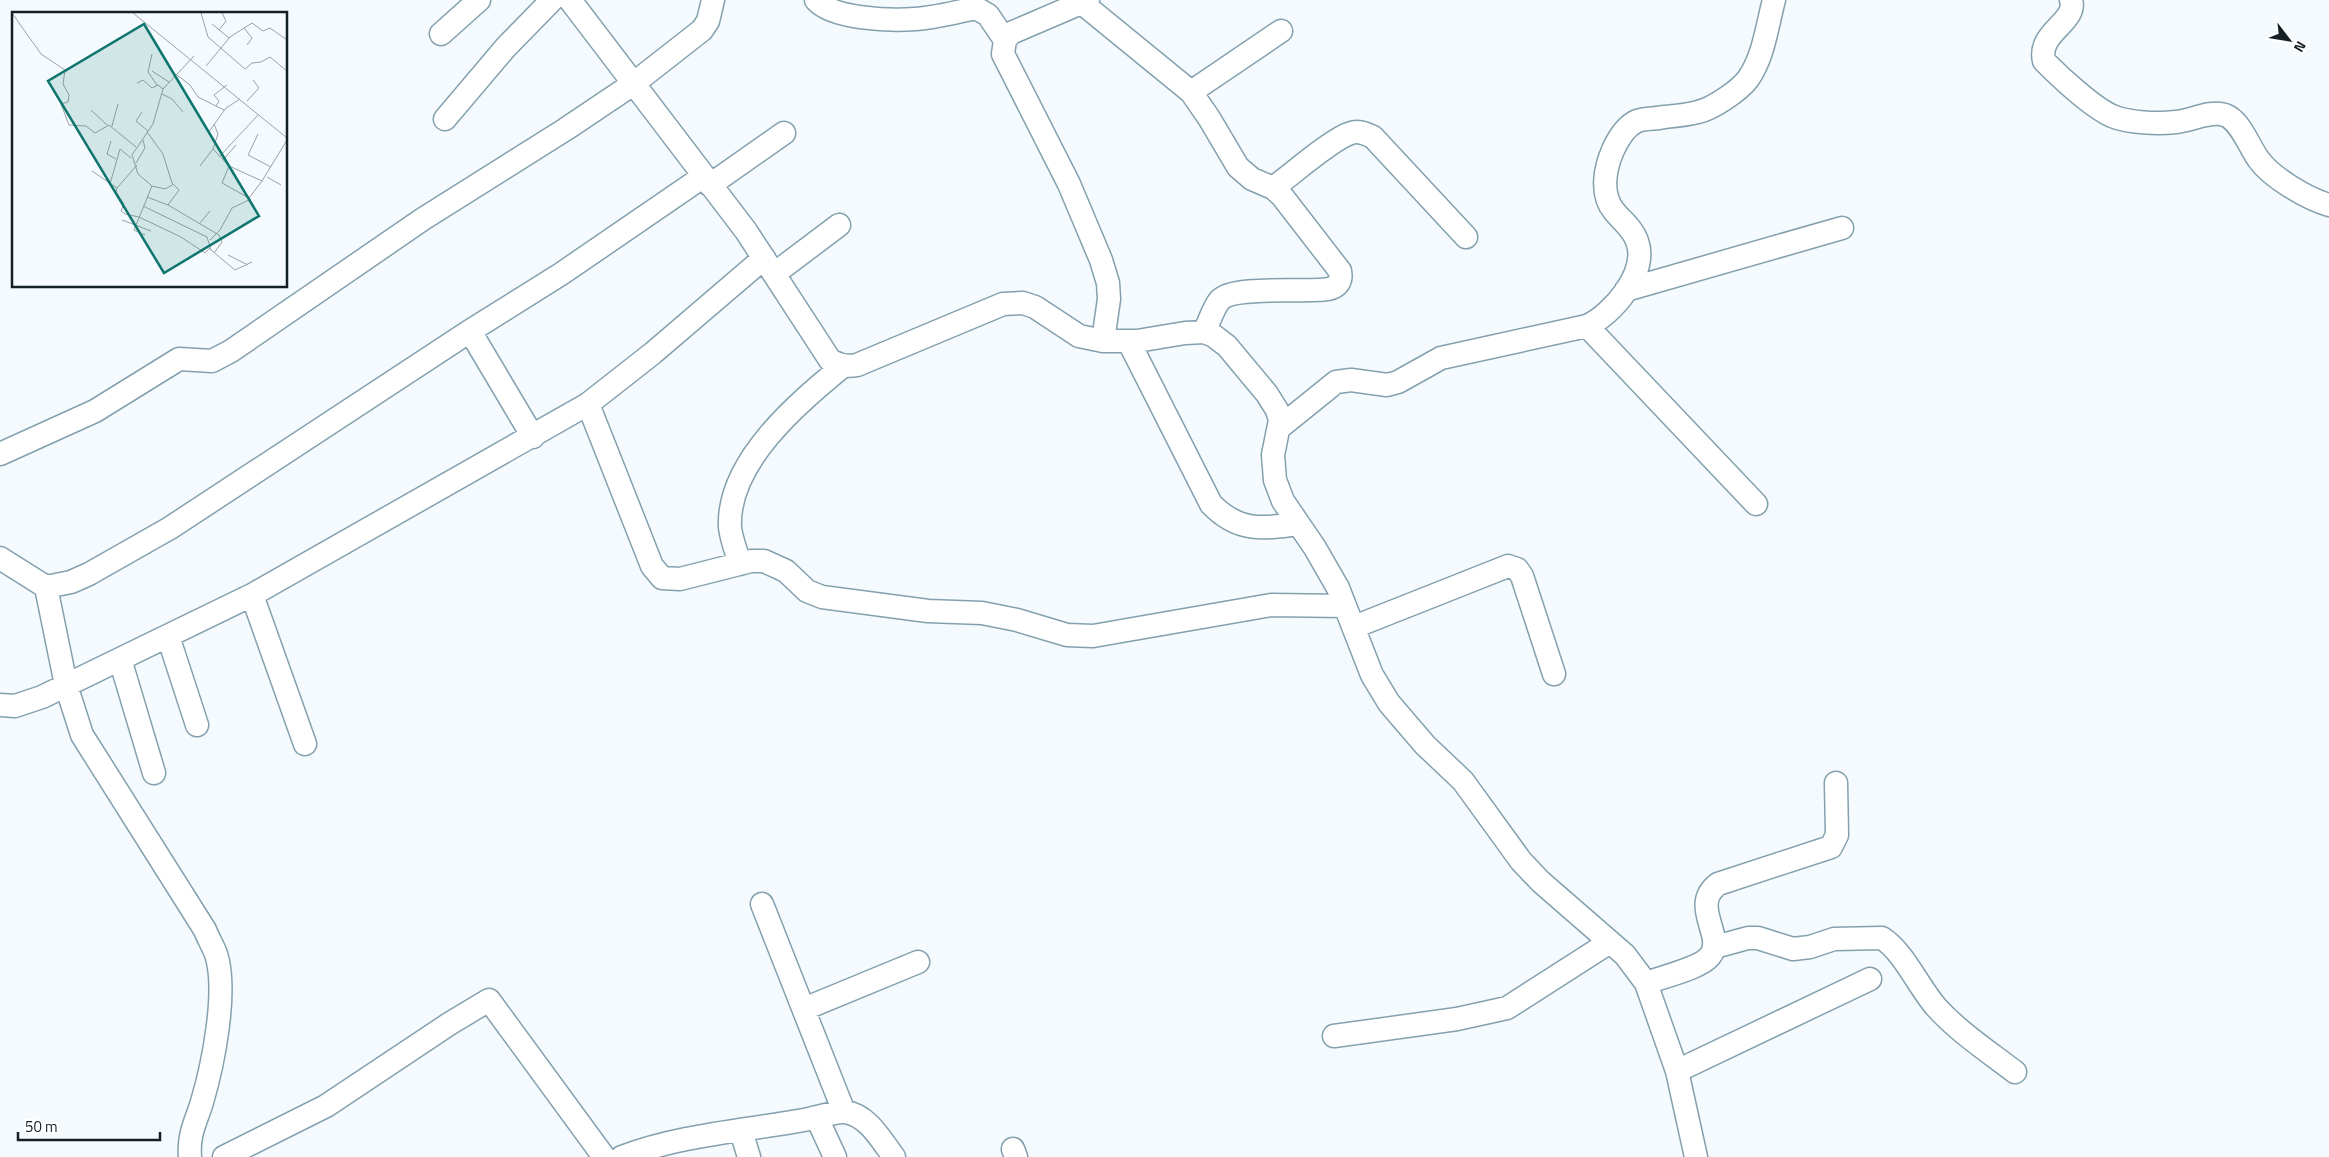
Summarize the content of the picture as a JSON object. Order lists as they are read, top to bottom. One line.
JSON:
{"scale_bar":"50 m","north":"bottom right"}
